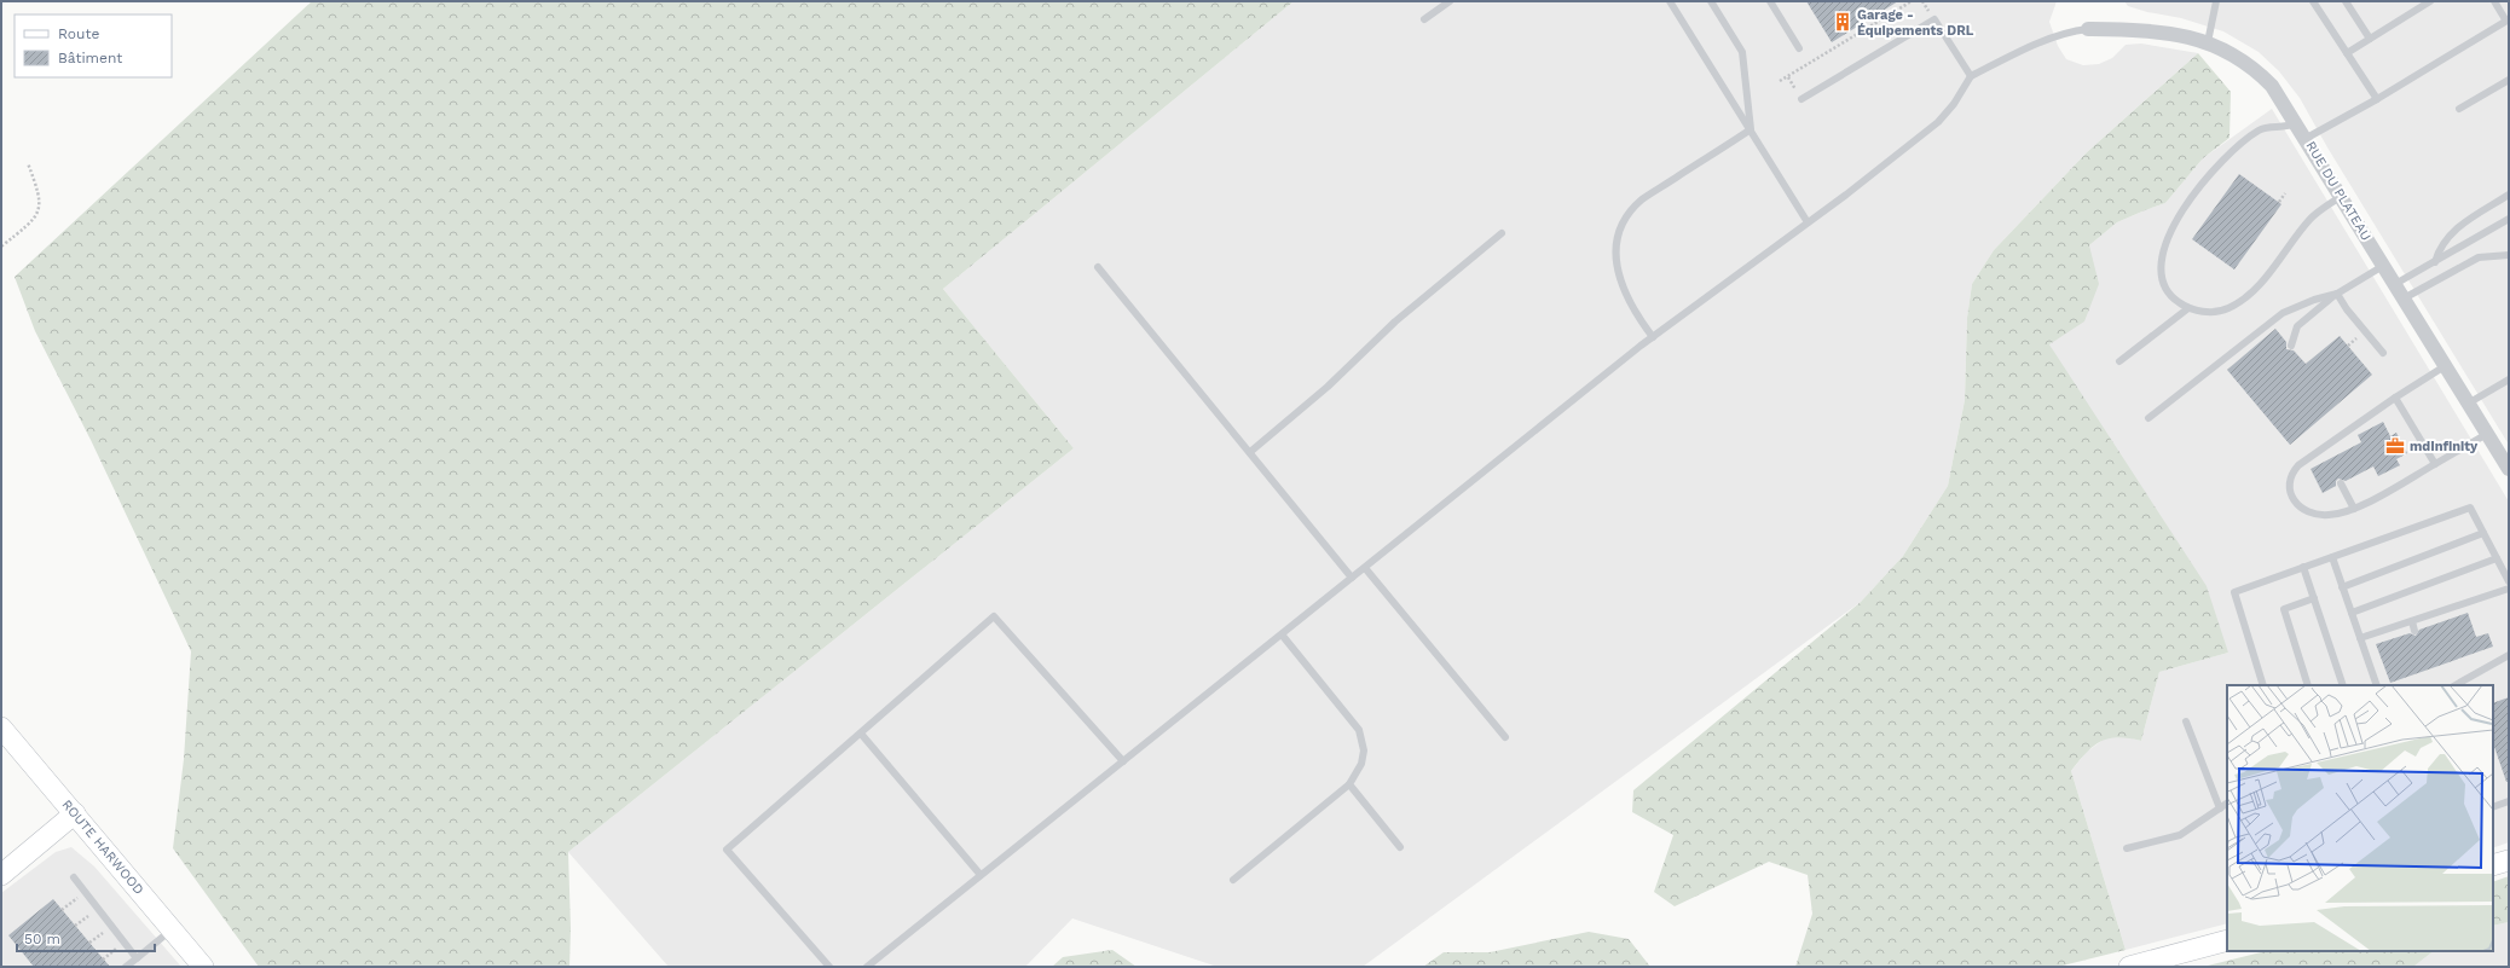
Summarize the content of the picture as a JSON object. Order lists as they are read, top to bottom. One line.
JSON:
{"streets":{"main road":["ROUTE HARWOOD"],"street":["RUE DU PLATEAU"]},"places":{"building":["Garage - Équipements DRL"],"office":["mdInfinity"]},"legend":["Route","Bâtiment"],"scale_bar":"50 m"}
